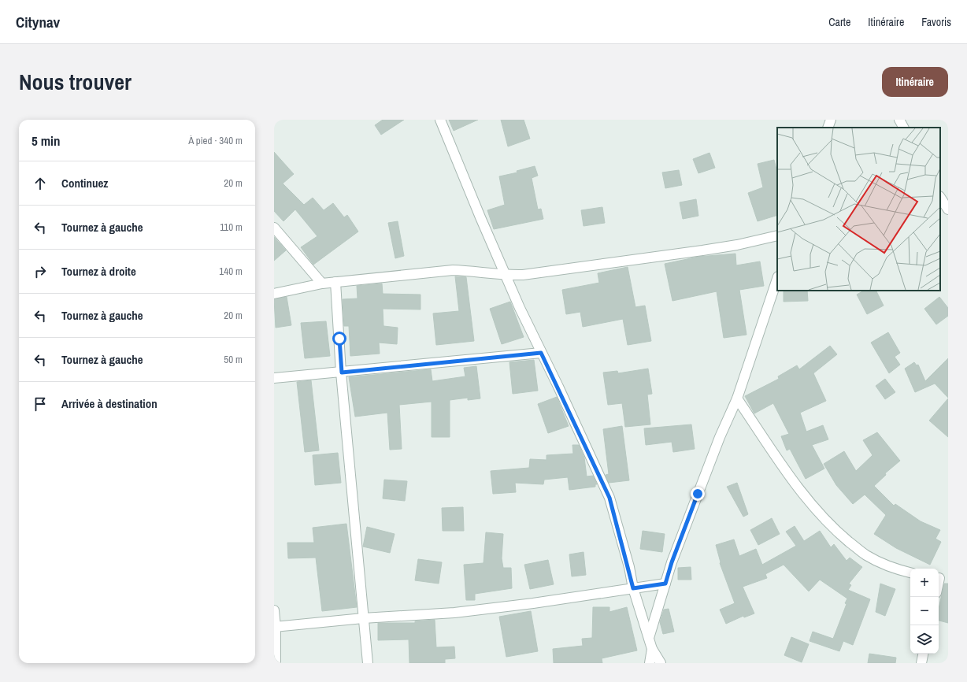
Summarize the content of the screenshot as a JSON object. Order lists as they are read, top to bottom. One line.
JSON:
{"page":{"header":"Citynav","nav":["Carte","Itinéraire","Favoris"],"title":"Nous trouver","buttons":"Itinéraire","heading":["5 min","À pied · 340 m"],"list":[["Continuez","20 m"],["Tournez à gauche","110 m"],["Tournez à droite","140 m"],["Tournez à gauche","20 m"],["Tournez à gauche","50 m"],"Arrivée à destination"],"map_buttons":["+","−"]}}
